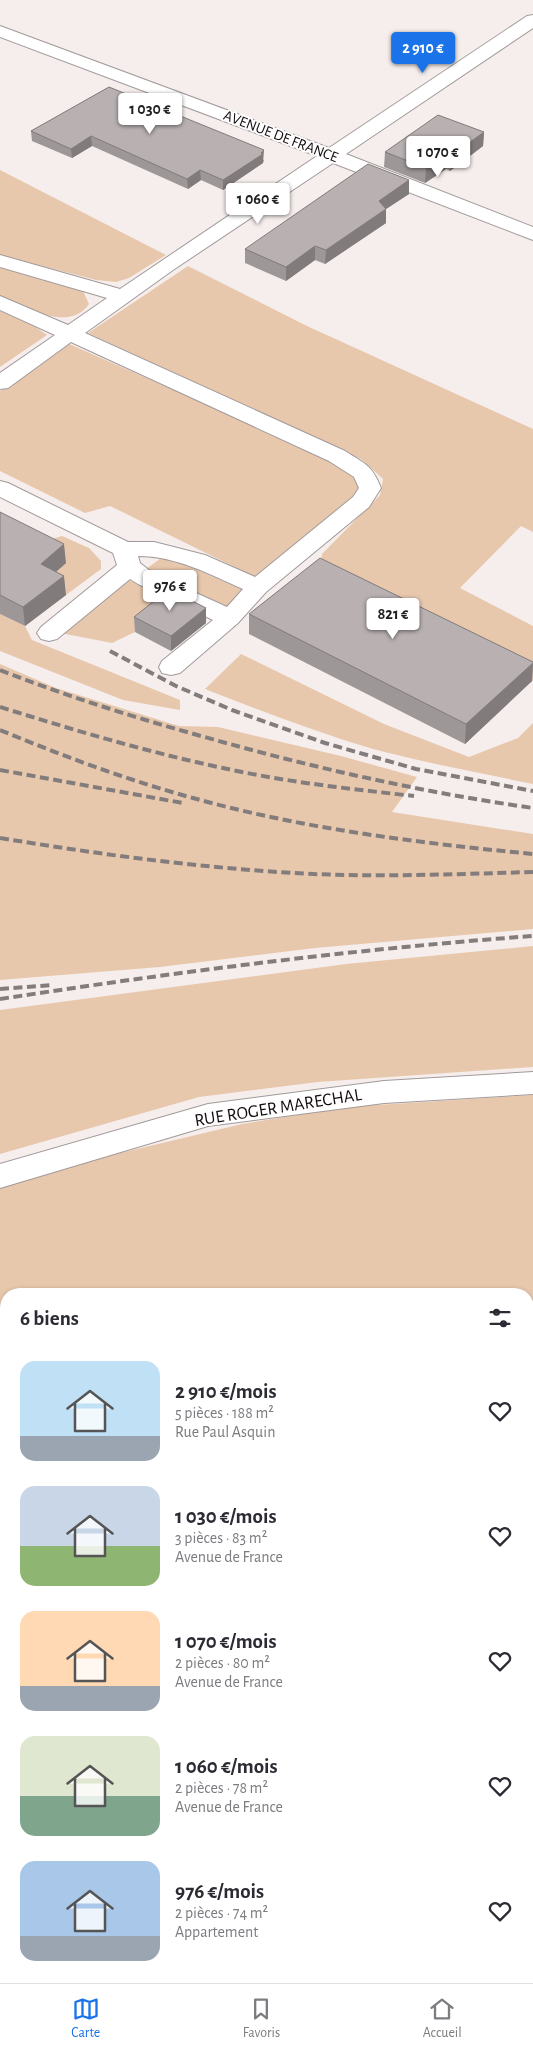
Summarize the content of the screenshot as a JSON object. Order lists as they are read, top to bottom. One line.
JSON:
{"streets":{"street":["AVENUE DE FRANCE","RUE ROGER MARECHAL"]},"page":{"price":["2 910 €","1 030 €","1 070 €","1 060 €","976 €","821 €"],"heading":"6 biens","list":[{"name":"2 910 €/mois","note":"5 pièces · 188 m² · Rue Paul Asquin"},{"name":"1 030 €/mois","note":"3 pièces · 83 m² · Avenue de France"},{"name":"1 070 €/mois","note":"2 pièces · 80 m² · Avenue de France"},{"name":"1 060 €/mois","note":"2 pièces · 78 m² · Avenue de France"},{"name":"976 €/mois","note":"2 pièces · 74 m² · Appartement"}],"tabs":["Carte","Favoris","Accueil"]}}
